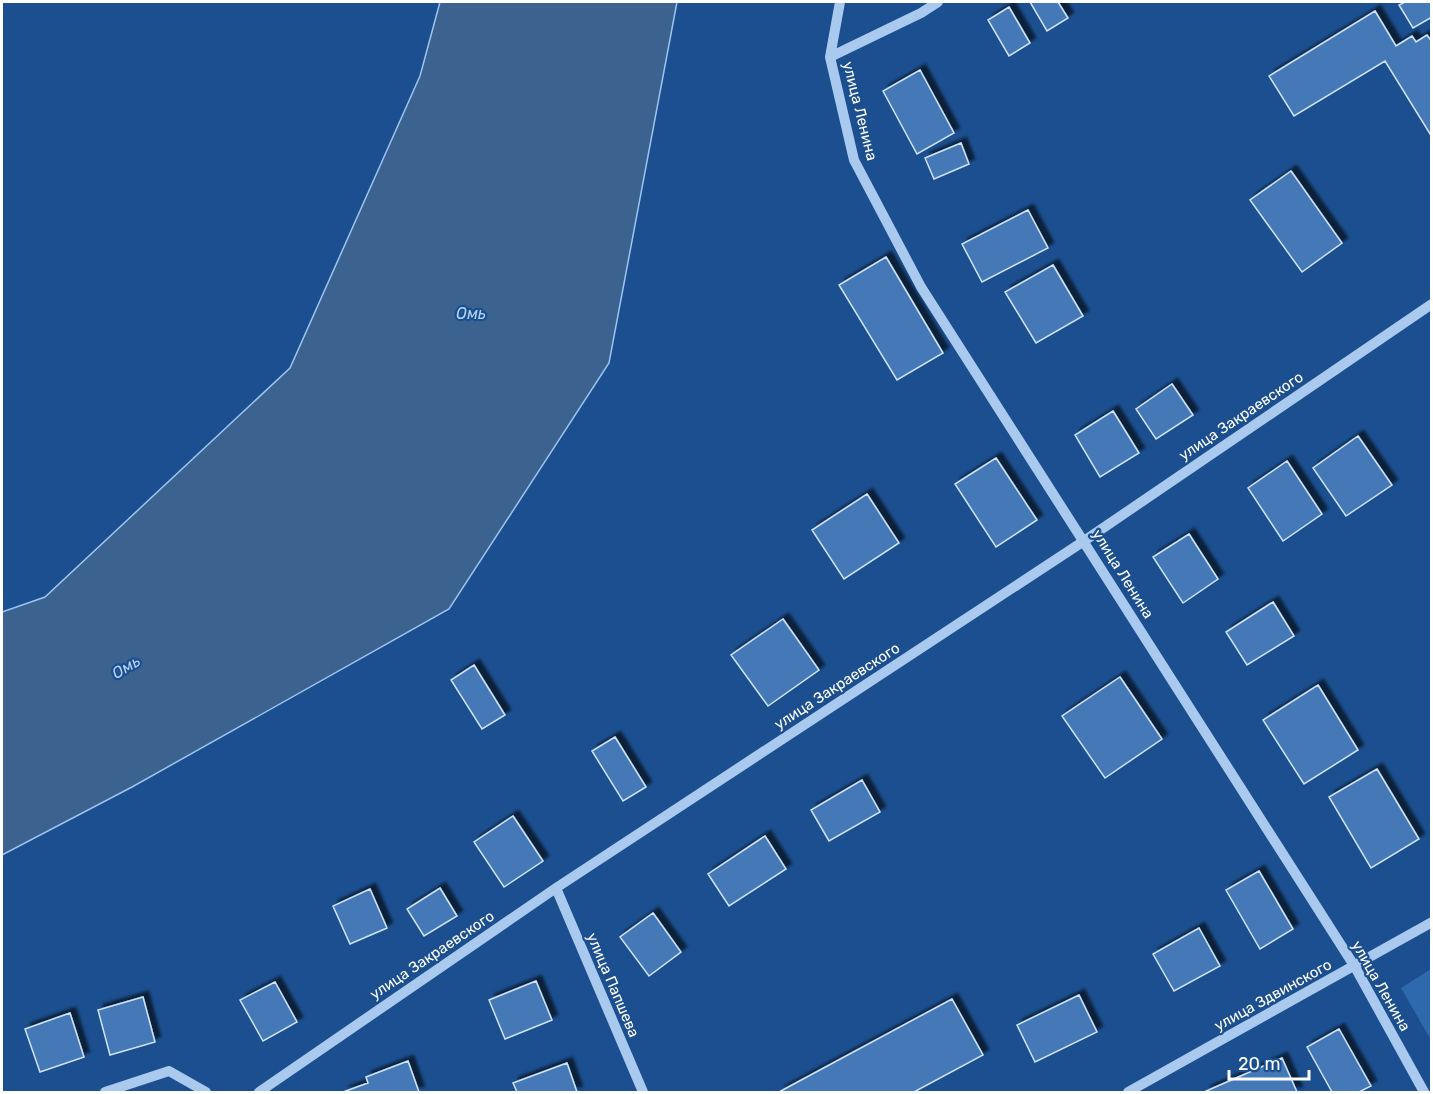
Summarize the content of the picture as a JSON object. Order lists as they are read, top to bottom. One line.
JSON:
{"streets":{"street":["улица Ленина","улица Закраевского","улица Папшева","улица Здвинского"]},"crossings":[["улица Ленина","улица Закраевского"],["улица Ленина","улица Здвинского"],["улица Закраевского","улица Папшева"]],"water":["Омь"],"scale_bar":"20 m"}
